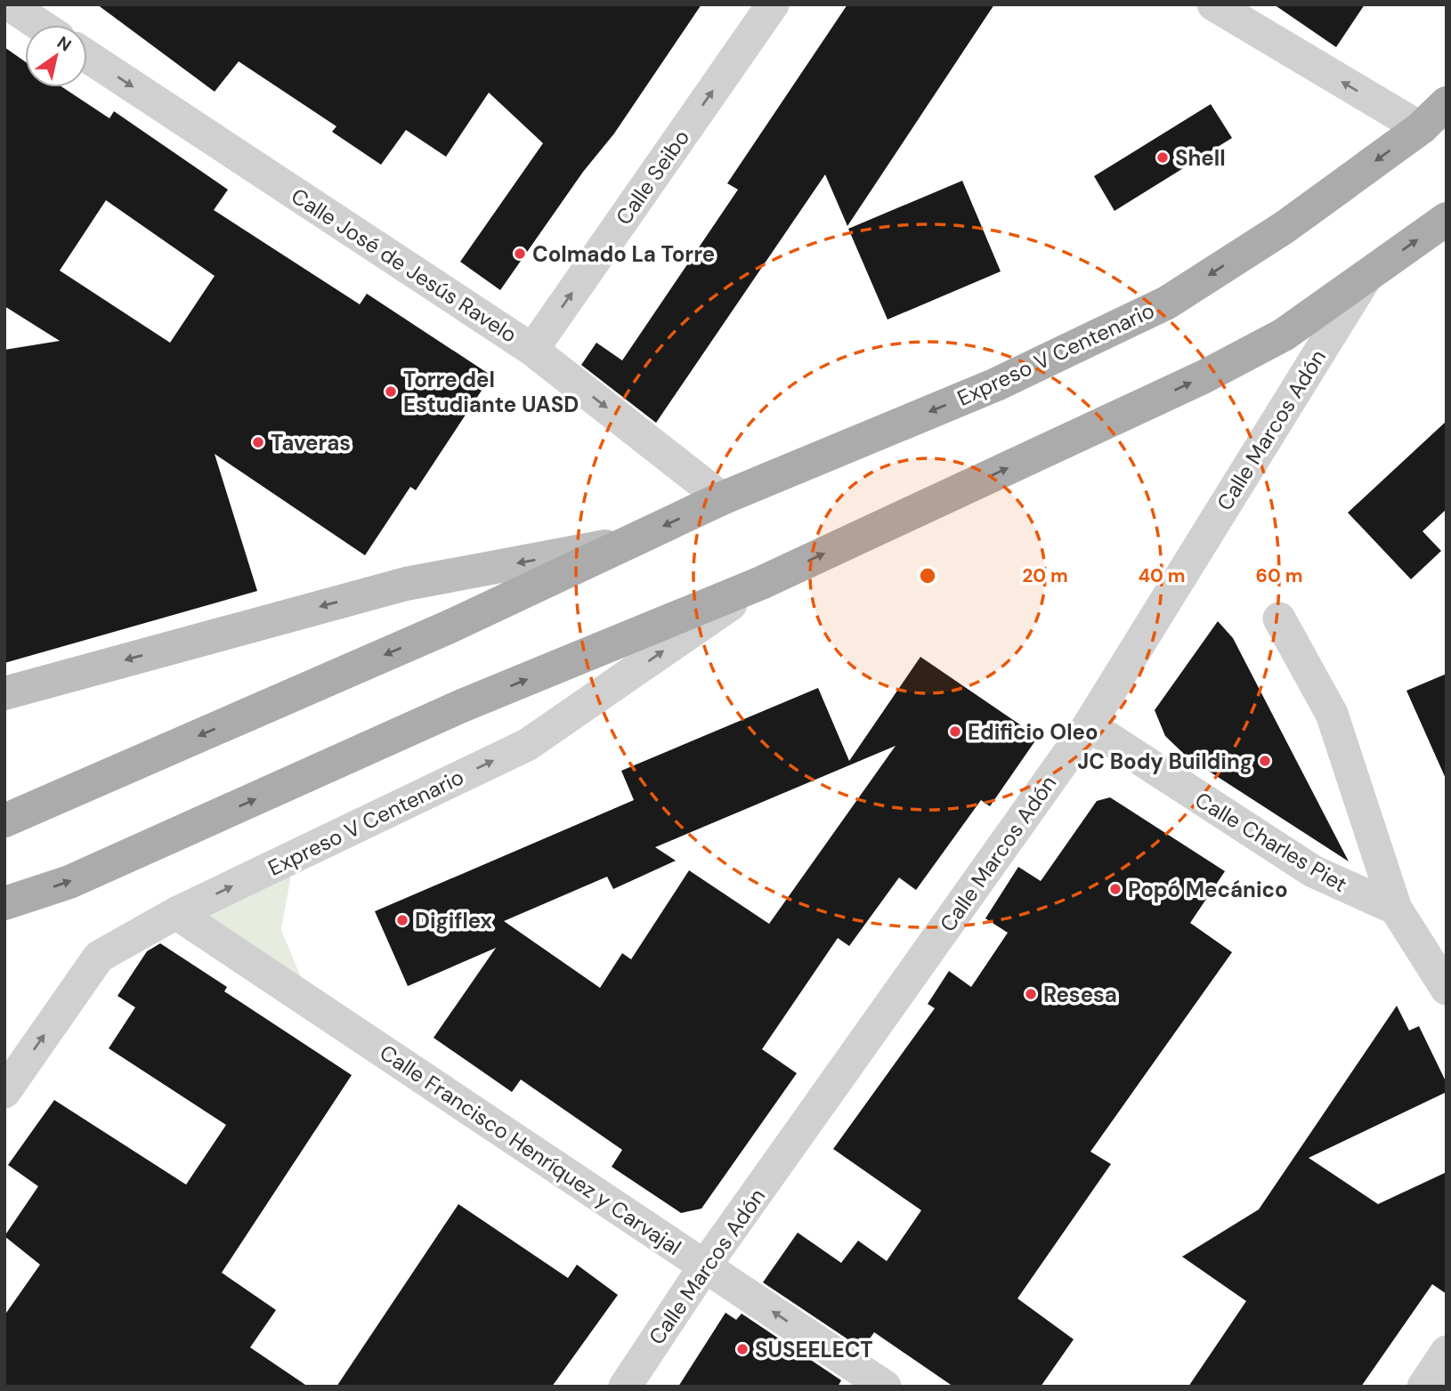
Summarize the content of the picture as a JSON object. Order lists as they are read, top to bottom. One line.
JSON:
{"streets":{"main road":["Expreso V Centenario"],"street":["Calle Seibo","Calle José de Jesús Ravelo","Calle Marcos Adón","Calle Charles Piet","Calle Francisco Henríquez y Carvajal"]},"crossings":[["Calle Seibo","Calle José de Jesús Ravelo"],["Calle José de Jesús Ravelo","Expreso V Centenario"],["Expreso V Centenario","Calle Marcos Adón"],["Expreso V Centenario","Calle Francisco Henríquez y Carvajal"],["Calle Marcos Adón","Calle Charles Piet"],["Calle Marcos Adón","Calle Francisco Henríquez y Carvajal"]],"one_way":["Calle Seibo","Calle José de Jesús Ravelo"],"places":["Shell","Colmado La Torre","Torre del Estudiante UASD","Taveras","Edificio Oleo","JC Body Building","Popó Mecánico","Digiflex","Resesa","SUSEELECT"],"north":"top right","rings":["20 m","40 m","60 m"]}
